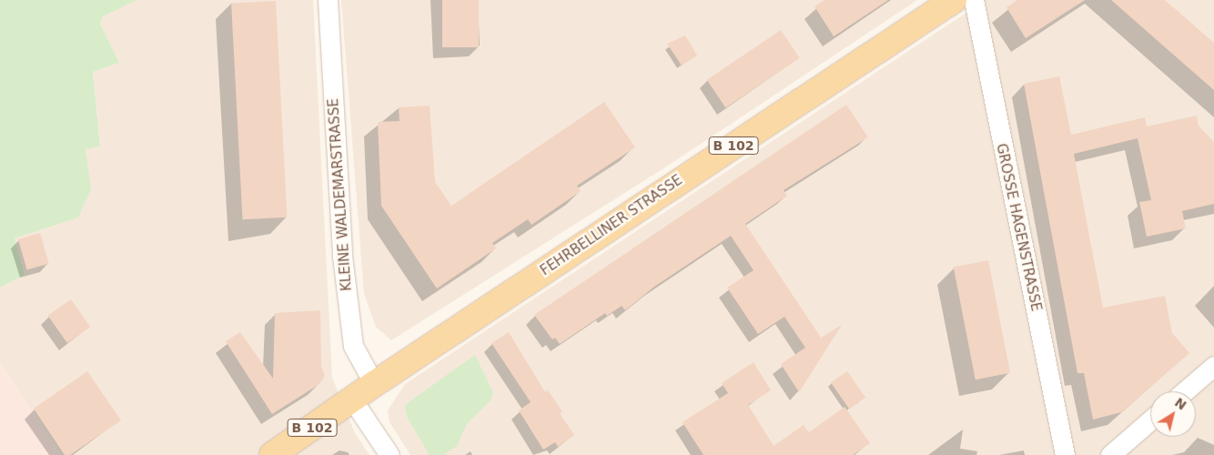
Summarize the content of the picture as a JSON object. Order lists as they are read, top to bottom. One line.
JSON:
{"streets":{"main road":["B 102","FEHRBELLINER STRASSE"],"street":["KLEINE WALDEMARSTRASSE","GROSSE HAGENSTRASSE"]},"crossings":[["KLEINE WALDEMARSTRASSE","FEHRBELLINER STRASSE"]],"north":"top right"}
